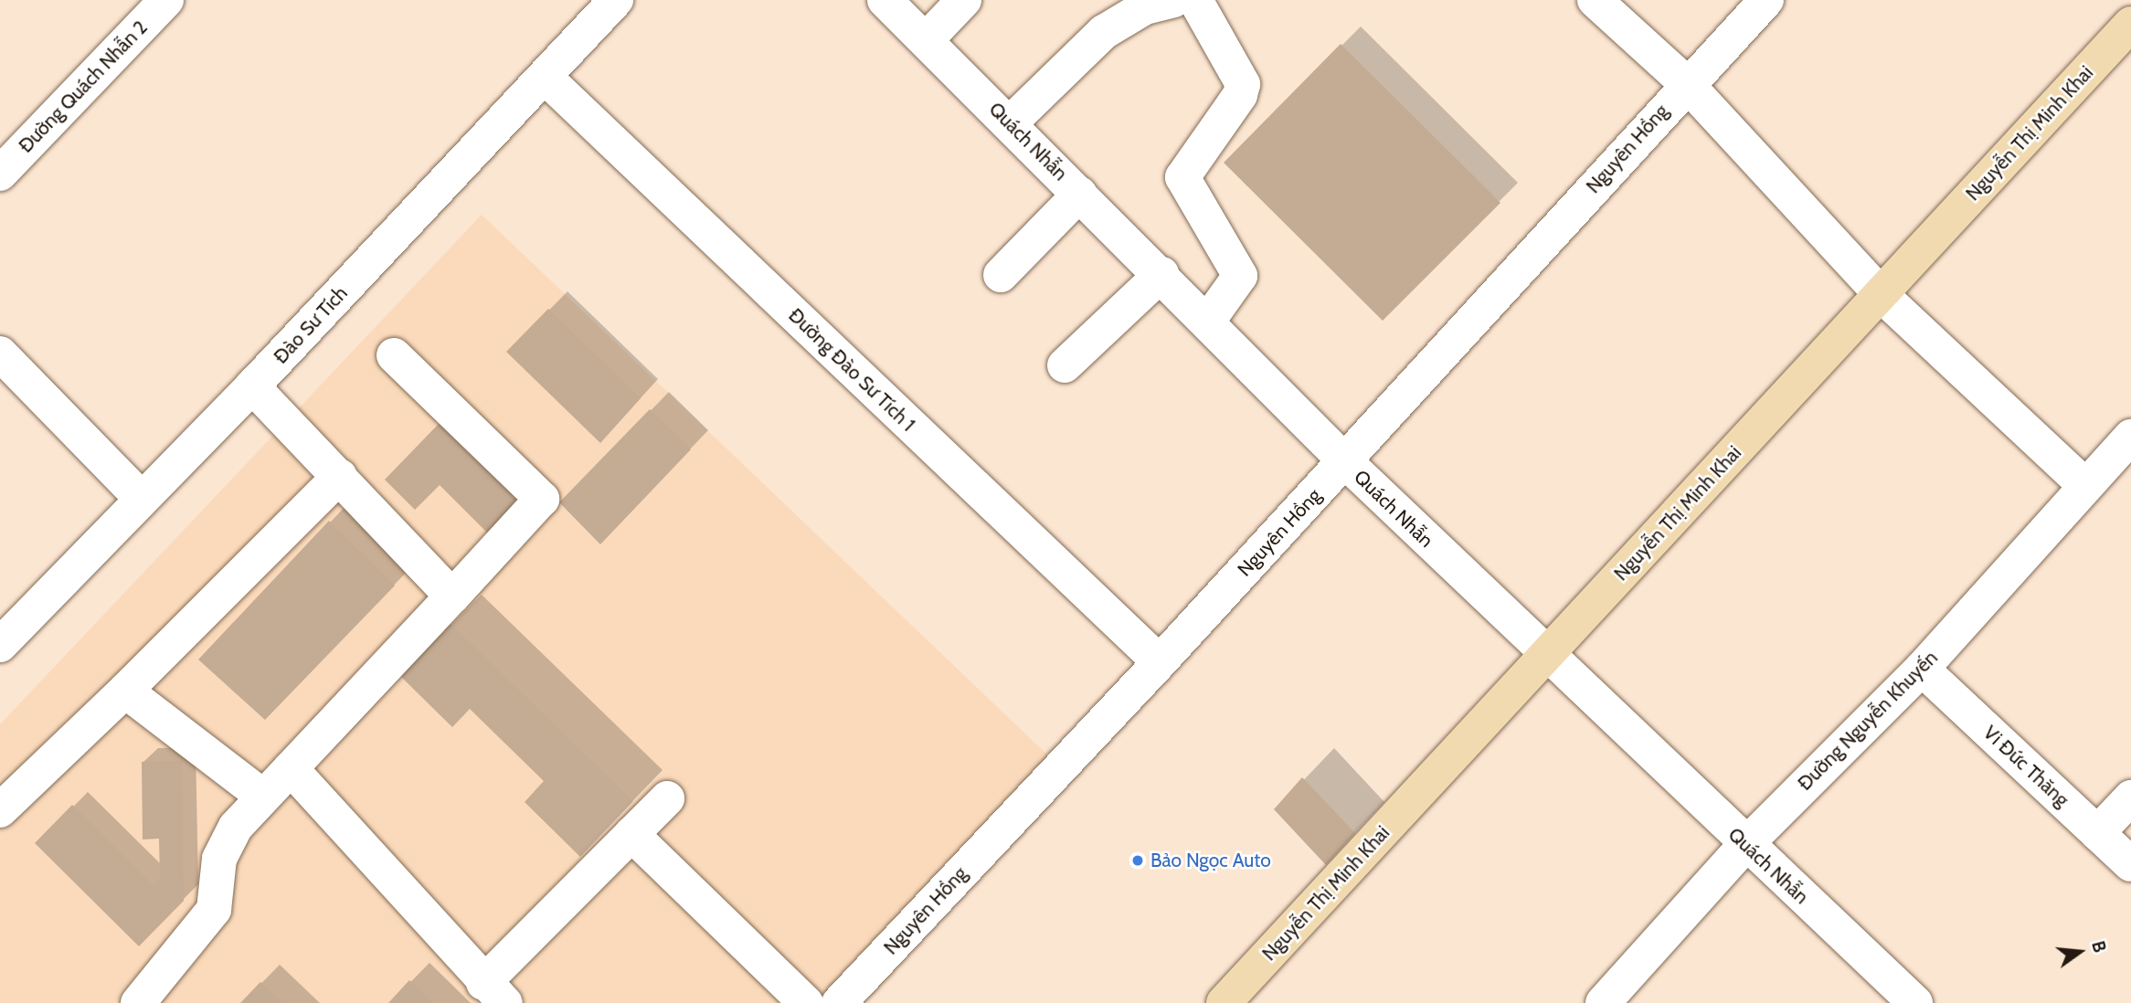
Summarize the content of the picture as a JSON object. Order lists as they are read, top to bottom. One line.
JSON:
{"streets":{"main road":["Nguyễn Thị Minh Khai"],"street":["Đường Quách Nhẫn 2","Quách Nhẫn","Nguyên Hồng","Đào Sư Tích","Đường Đào Sư Tích 1","Đường Nguyễn Khuyến","Vi Đức Thăng"]},"crossings":[["Nguyễn Thị Minh Khai","Quách Nhẫn"],["Quách Nhẫn","Nguyên Hồng"],["Quách Nhẫn","Đường Nguyễn Khuyến"],["Nguyên Hồng","Đường Đào Sư Tích 1"],["Đào Sư Tích","Đường Đào Sư Tích 1"],["Đường Nguyễn Khuyến","Vi Đức Thăng"]],"places":["Bảo Ngọc Auto"],"north":"right"}
